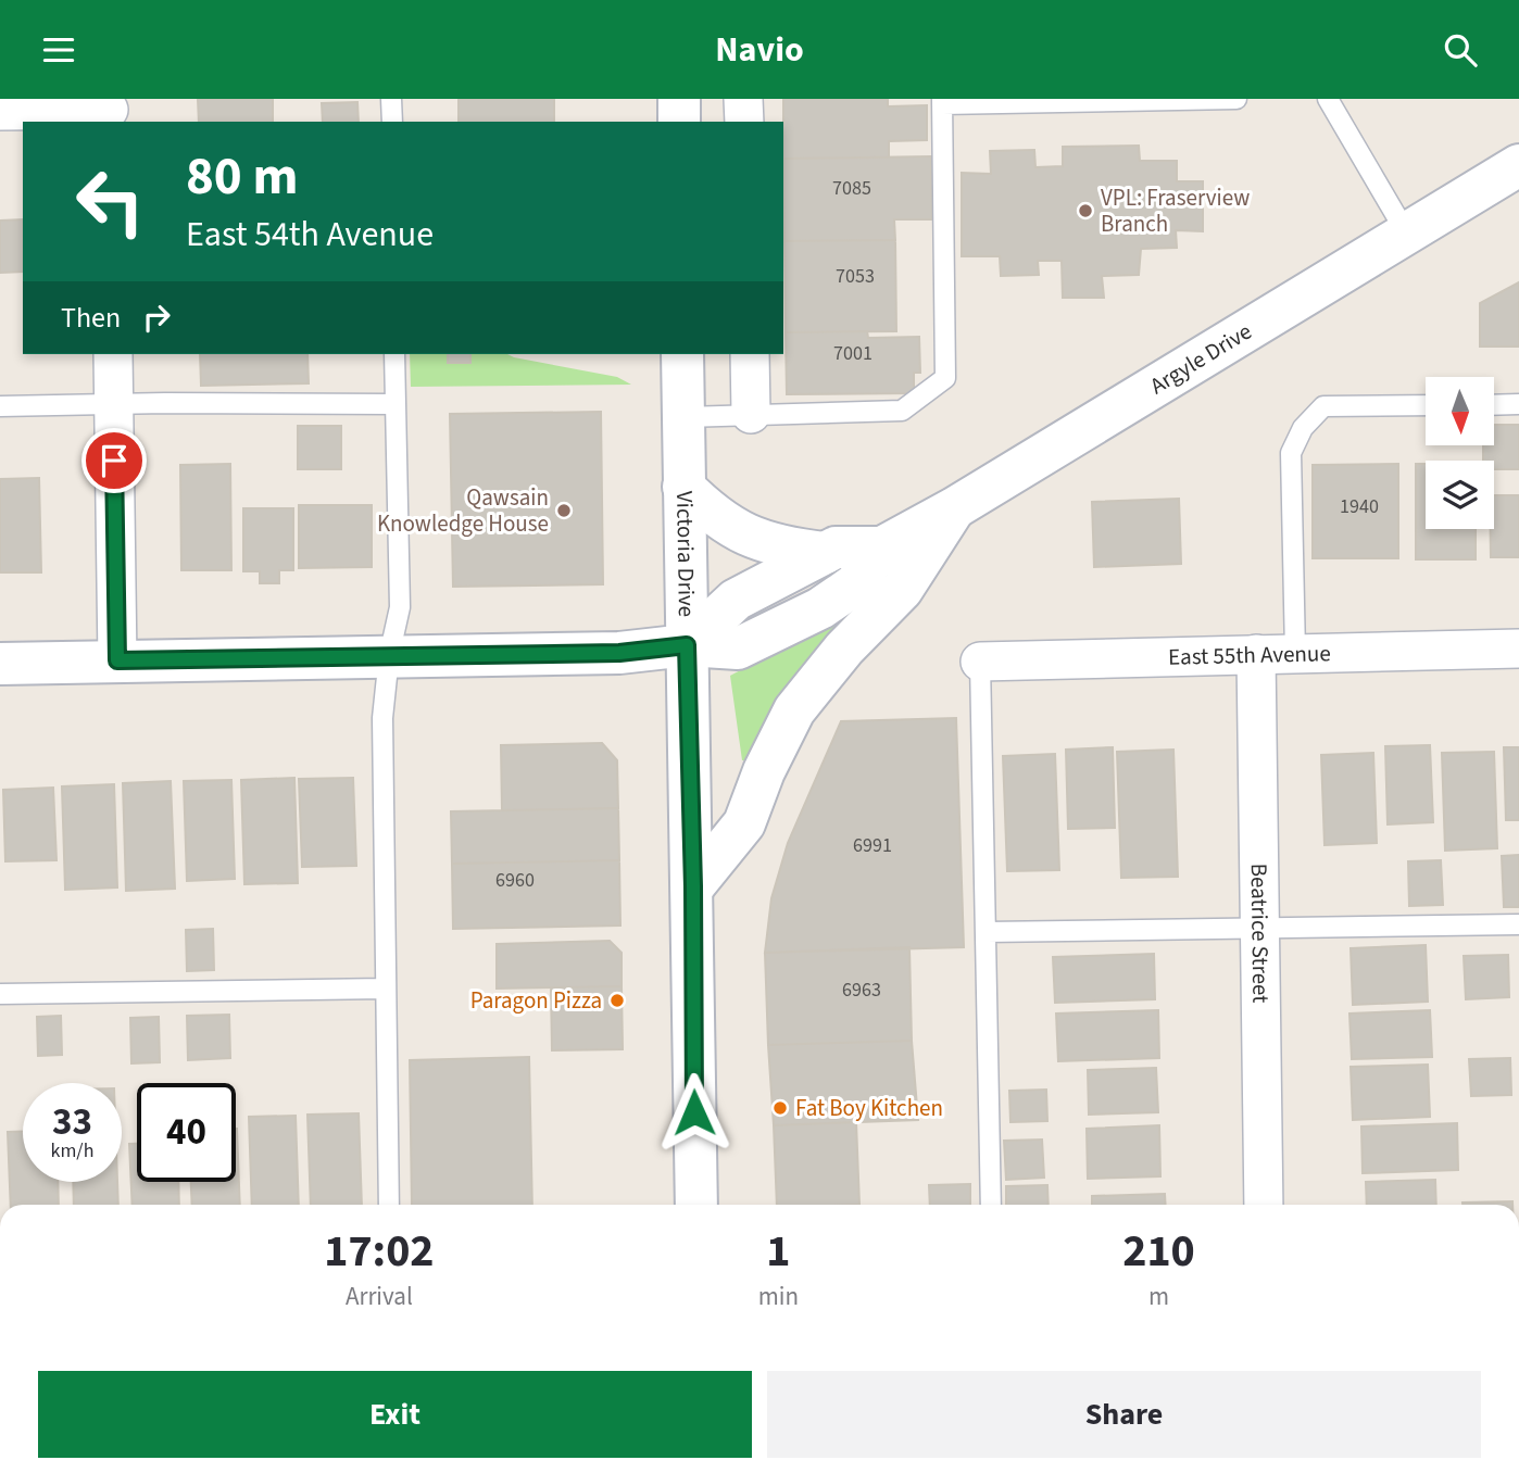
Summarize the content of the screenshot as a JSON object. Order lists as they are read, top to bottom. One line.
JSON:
{"streets":{"street":["Argyle Drive","Victoria Drive","East 55th Avenue","Beatrice Street"]},"crossings":[["Argyle Drive","Victoria Drive"],["East 55th Avenue","Beatrice Street"]],"places":["VPL: Fraserview Branch","Qawsain Knowledge House","Paragon Pizza","Fat Boy Kitchen"],"house_numbers":["7085","7053","7001","1940","6991","6960","6963"],"north":"bottom","page":{"header":"Navio","turn":["80 m","East 54th Avenue"],"then":"Then","speed":"33 km/h","limit":"40","eta":["17:02","Arrival","1","min","210","m"],"buttons":["Exit","Share"]}}
